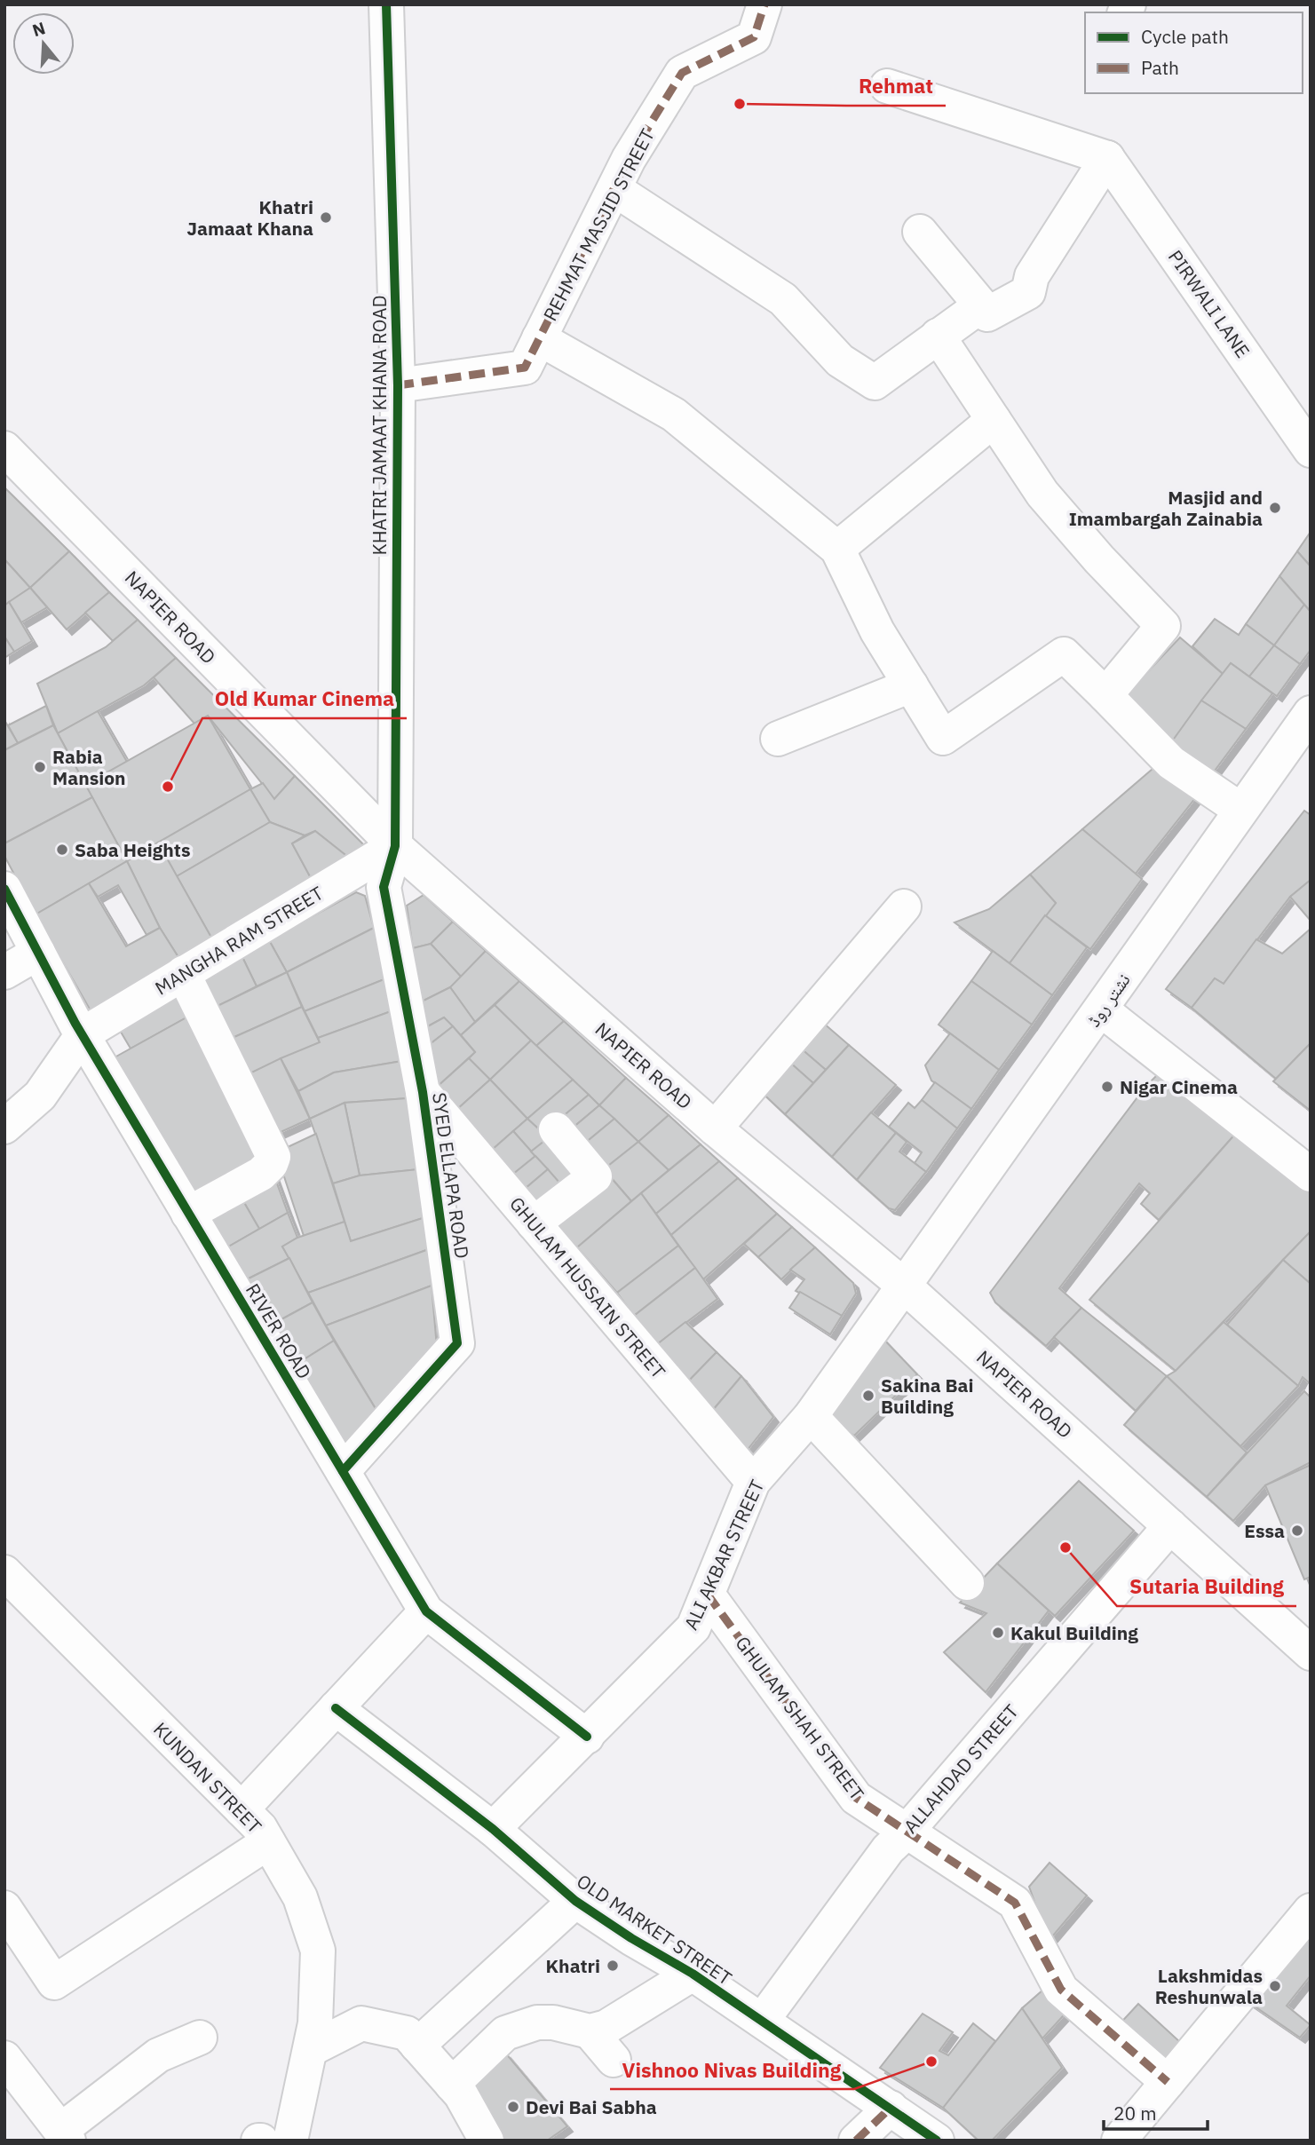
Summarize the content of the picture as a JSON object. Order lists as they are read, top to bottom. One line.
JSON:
{"streets":{"street":["REHMAT MASJID STREET","PIRWALI LANE","KHATRI JAMAAT KHANA ROAD","NAPIER ROAD","MANGHA RAM STREET","نشتر روڈ","SYED ELLAPA ROAD","GHULAM HUSSAIN STREET","RIVER ROAD","ALI AKBAR STREET","GHULAM SHAH STREET","ALLAHDAD STREET","KUNDAN STREET","OLD MARKET STREET"]},"crossings":[["REHMAT MASJID STREET","KHATRI JAMAAT KHANA ROAD"],["KHATRI JAMAAT KHANA ROAD","NAPIER ROAD"],["KHATRI JAMAAT KHANA ROAD","MANGHA RAM STREET"],["KHATRI JAMAAT KHANA ROAD","SYED ELLAPA ROAD"],["NAPIER ROAD","MANGHA RAM STREET"],["NAPIER ROAD","نشتر روڈ"],["NAPIER ROAD","SYED ELLAPA ROAD"],["NAPIER ROAD","ALI AKBAR STREET"],["NAPIER ROAD","ALLAHDAD STREET"],["MANGHA RAM STREET","SYED ELLAPA ROAD"],["MANGHA RAM STREET","RIVER ROAD"],["نشتر روڈ","ALI AKBAR STREET"],["SYED ELLAPA ROAD","GHULAM HUSSAIN STREET"],["SYED ELLAPA ROAD","RIVER ROAD"],["GHULAM HUSSAIN STREET","ALI AKBAR STREET"],["RIVER ROAD","ALI AKBAR STREET"],["ALI AKBAR STREET","GHULAM SHAH STREET"],["ALI AKBAR STREET","OLD MARKET STREET"],["GHULAM SHAH STREET","ALLAHDAD STREET"],["ALLAHDAD STREET","OLD MARKET STREET"]],"places":["Rehmat","Khatri Jamaat Khana","Masjid and Imambargah Zainabia","Rabia Mansion","Old Kumar Cinema","Saba Heights","Nigar Cinema","Sakina Bai Building","Essa","Sutaria Building","Kakul Building","Khatri","Lakshmidas Reshunwala","Vishnoo Nivas Building","Devi Bai Sabha"],"legend":["Cycle path","Path"],"scale_bar":"20 m","north":"top"}
